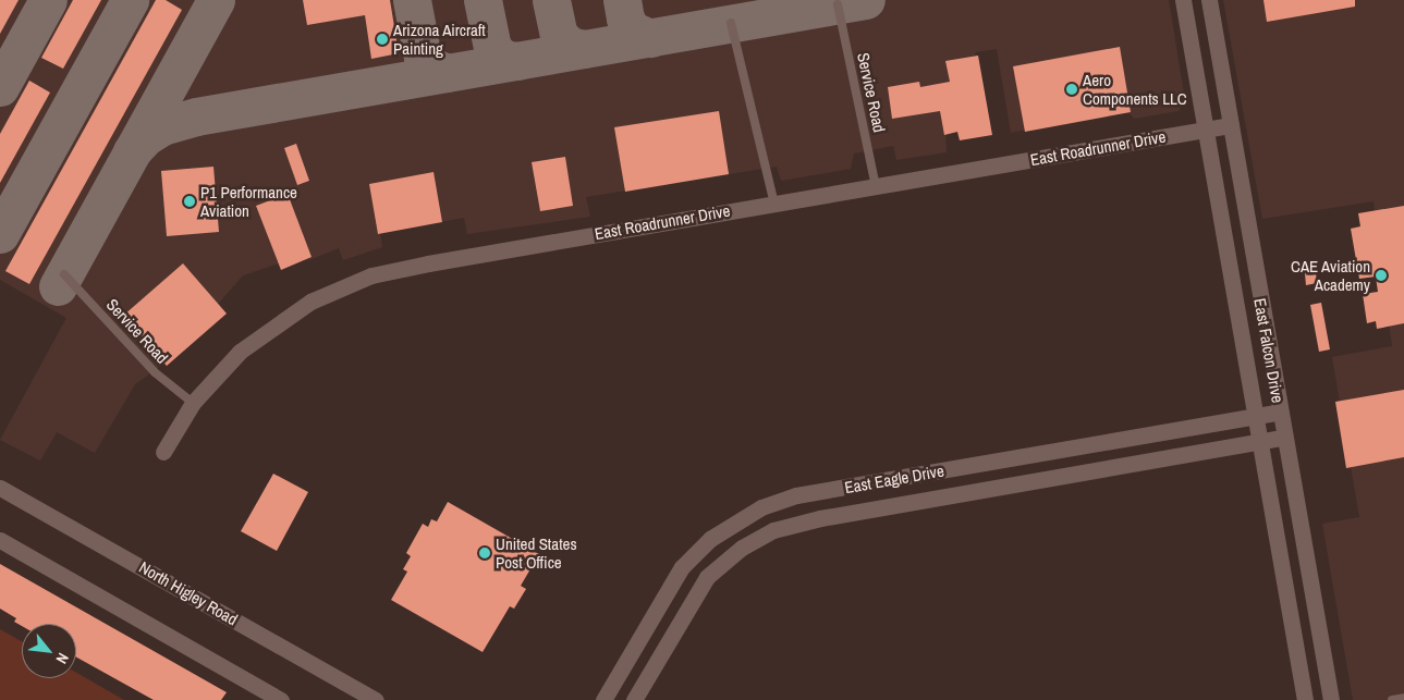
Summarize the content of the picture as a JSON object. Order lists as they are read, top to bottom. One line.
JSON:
{"streets":{"street":["East Roadrunner Drive","East Falcon Drive","East Eagle Drive","North Higley Road"],"lane":["Service Road"]},"crossings":[["Service Road","East Roadrunner Drive"],["East Roadrunner Drive","East Falcon Drive"],["East Falcon Drive","East Eagle Drive"]],"places":["Arizona Aircraft Painting","Aero Components LLC","P1 Performance Aviation","CAE Aviation Academy","United States Post Office"],"north":"bottom right"}
